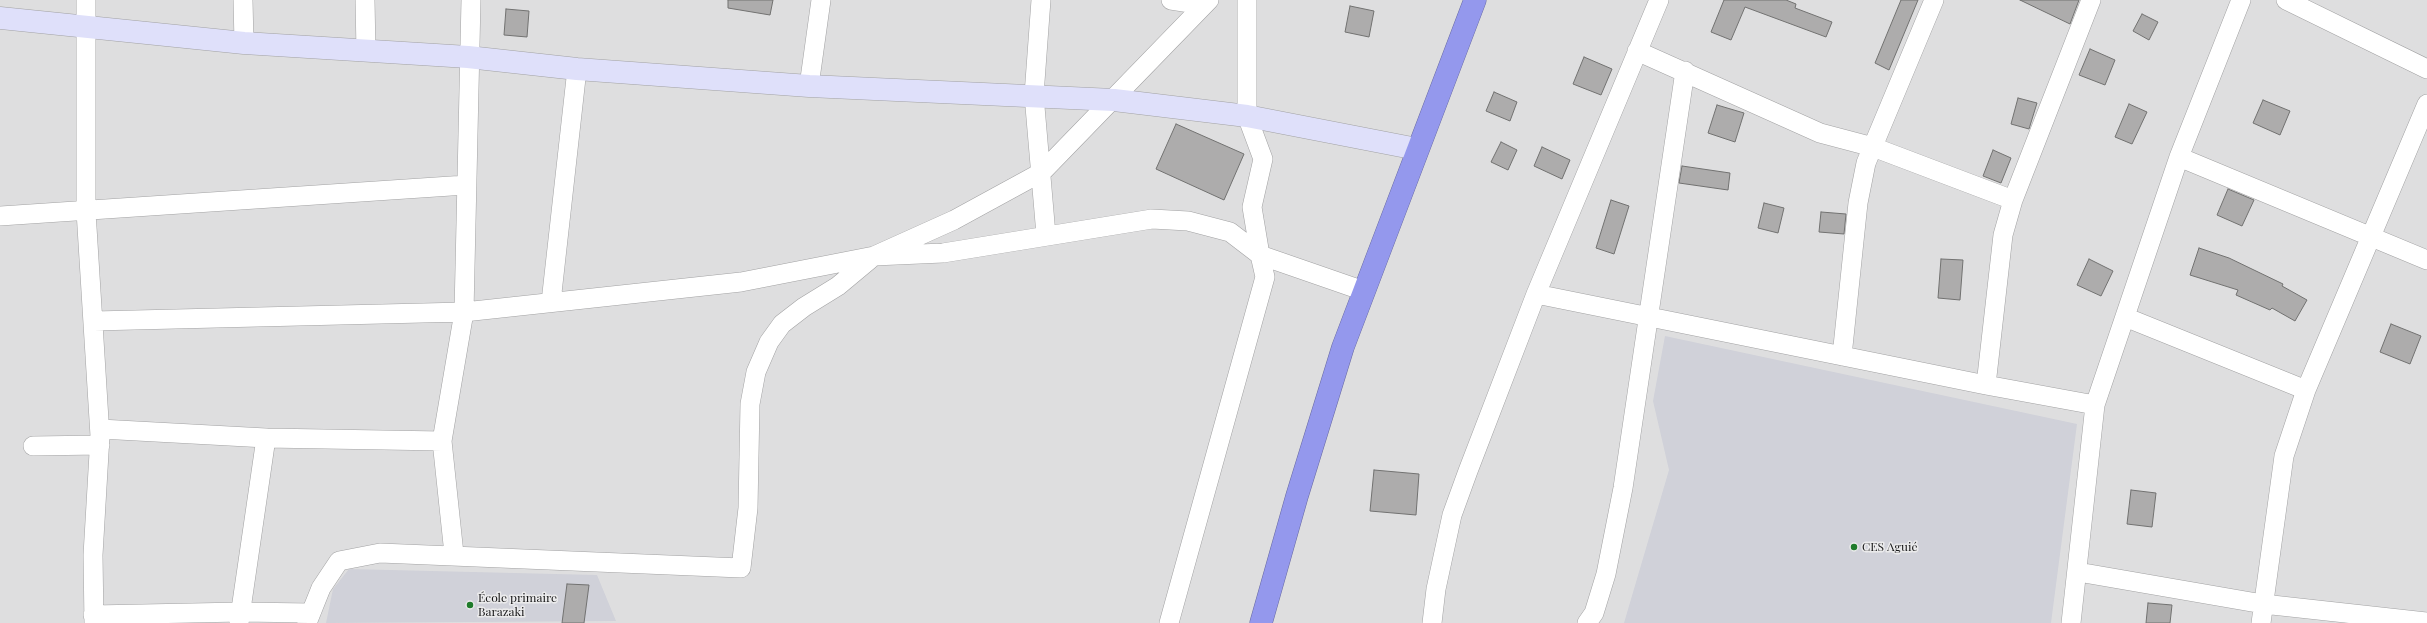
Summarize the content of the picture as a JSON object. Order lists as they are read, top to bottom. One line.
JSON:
{"places":["CES Aguié","École primaire Barazaki"]}
